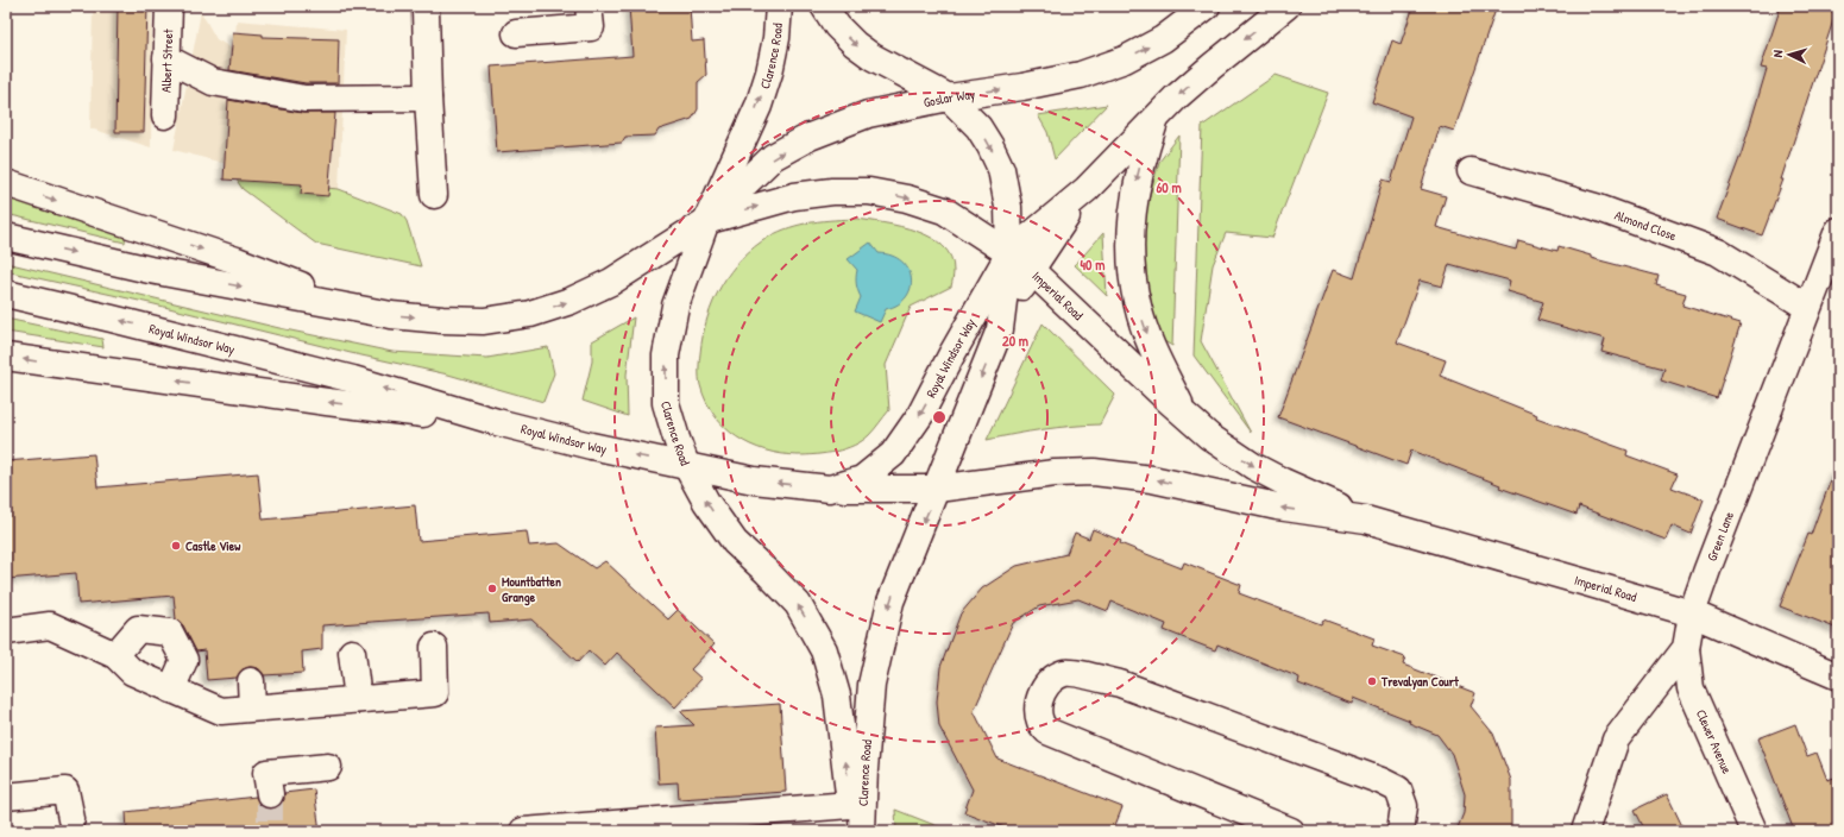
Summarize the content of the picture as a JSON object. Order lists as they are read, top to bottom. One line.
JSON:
{"streets":{"main road":["Clarence Road","Albert Street","Goslar Way","Almond Close","Imperial Road","Royal Windsor Way","Green Lane","Clewer Avenue"]},"crossings":[["Clarence Road","Goslar Way"],["Clarence Road","Imperial Road"],["Clarence Road","Royal Windsor Way"],["Goslar Way","Imperial Road"],["Almond Close","Green Lane"],["Imperial Road","Royal Windsor Way"],["Imperial Road","Green Lane"],["Green Lane","Clewer Avenue"]],"places":["Castle View","Mountbatten Grange","Trevalyan Court"],"north":"left","rings":["60 m","40 m","20 m"]}
